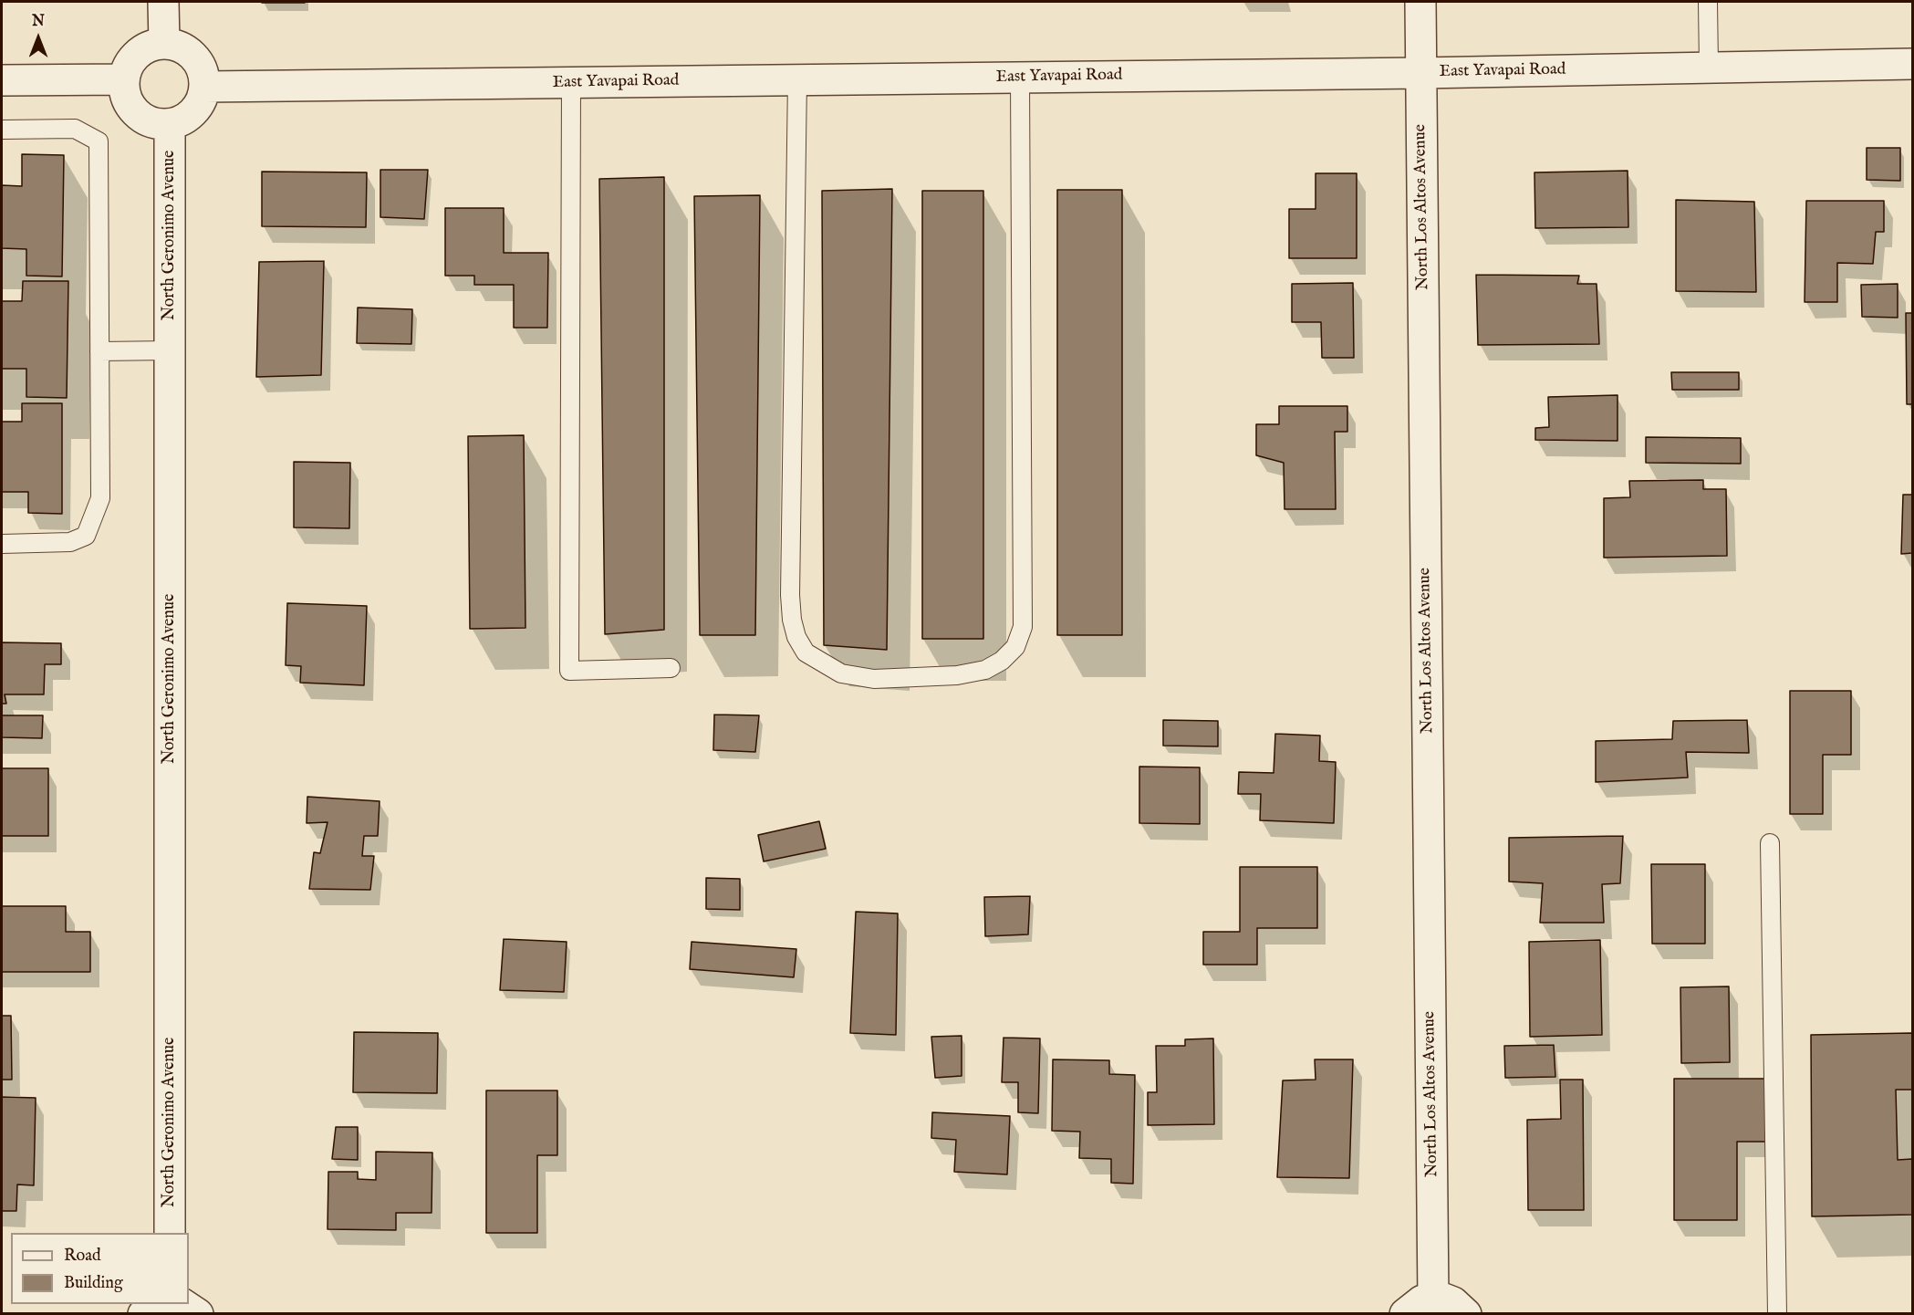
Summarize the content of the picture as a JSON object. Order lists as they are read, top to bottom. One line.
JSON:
{"streets":{"street":["East Yavapai Road","North Los Altos Avenue","North Geronimo Avenue"]},"crossings":[["East Yavapai Road","North Los Altos Avenue"],["East Yavapai Road","North Geronimo Avenue"]],"legend":["Road","Building"],"north":"top"}
